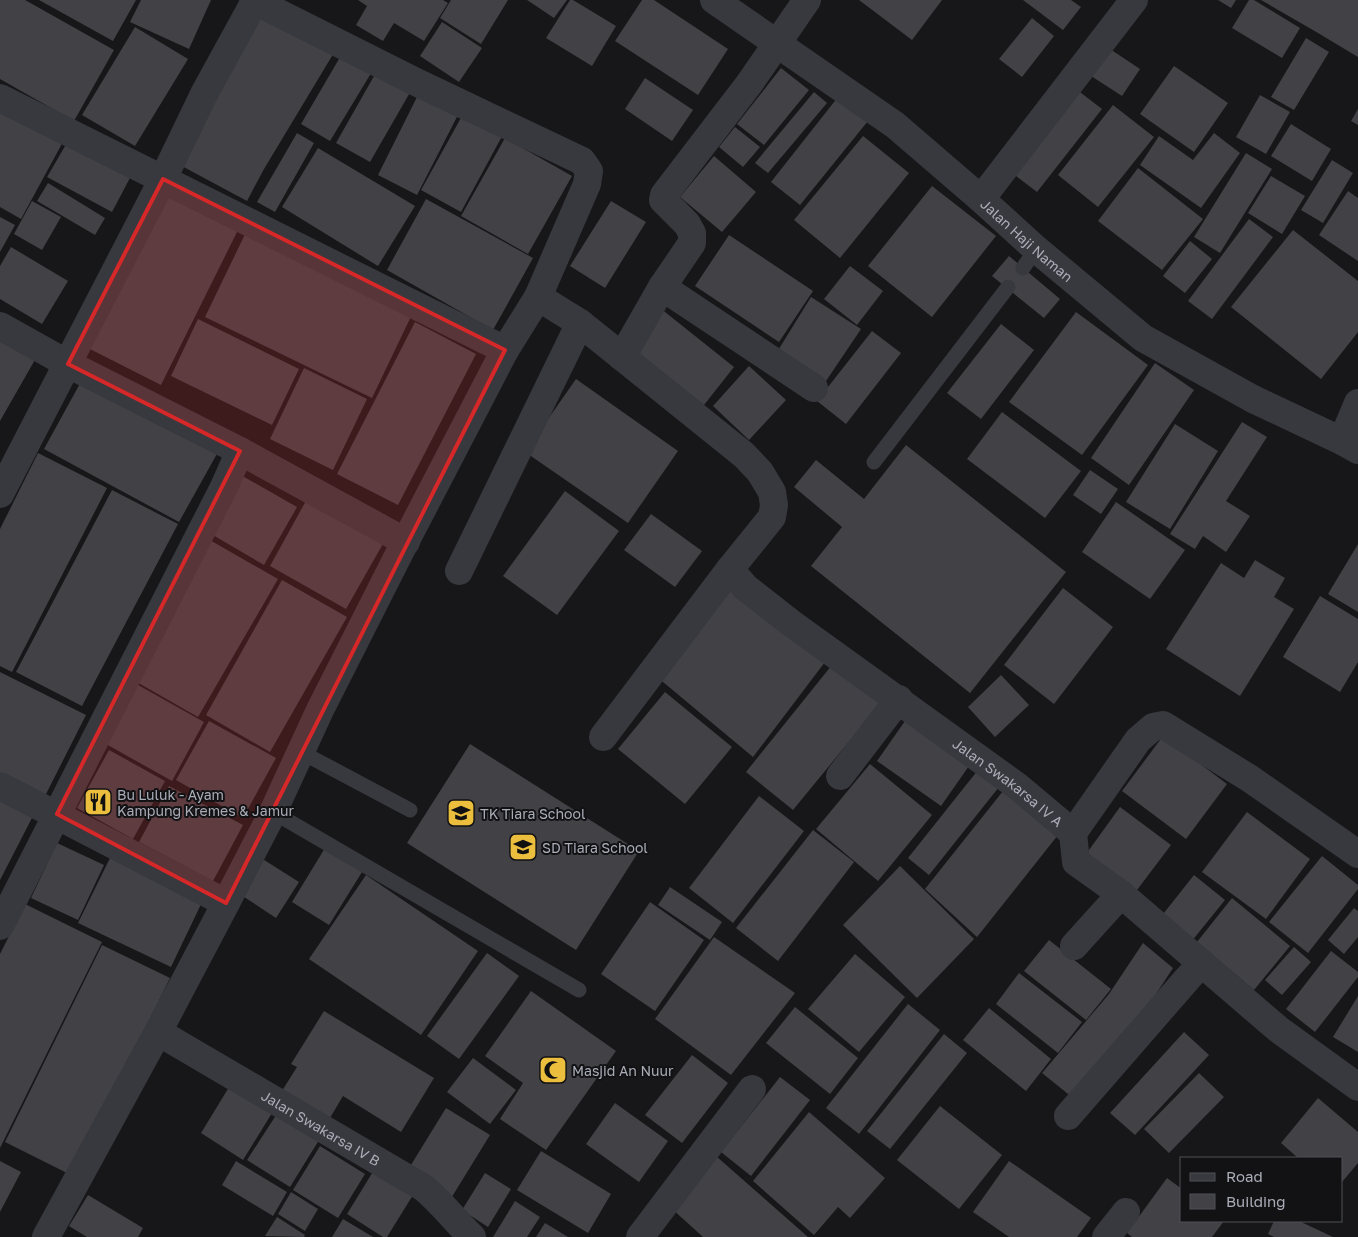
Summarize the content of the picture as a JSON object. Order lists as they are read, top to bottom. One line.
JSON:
{"streets":{"street":["Jalan Haji Naman","Jalan Swakarsa IV A","Jalan Swakarsa IV B"]},"places":{"restaurant":["Bu Luluk - Ayam Kampung Kremes & Jamur"],"school or university":["TK Tiara School","SD Tiara School"],"mosque":["Masjid An Nuur"]},"legend":["Road","Building"]}
